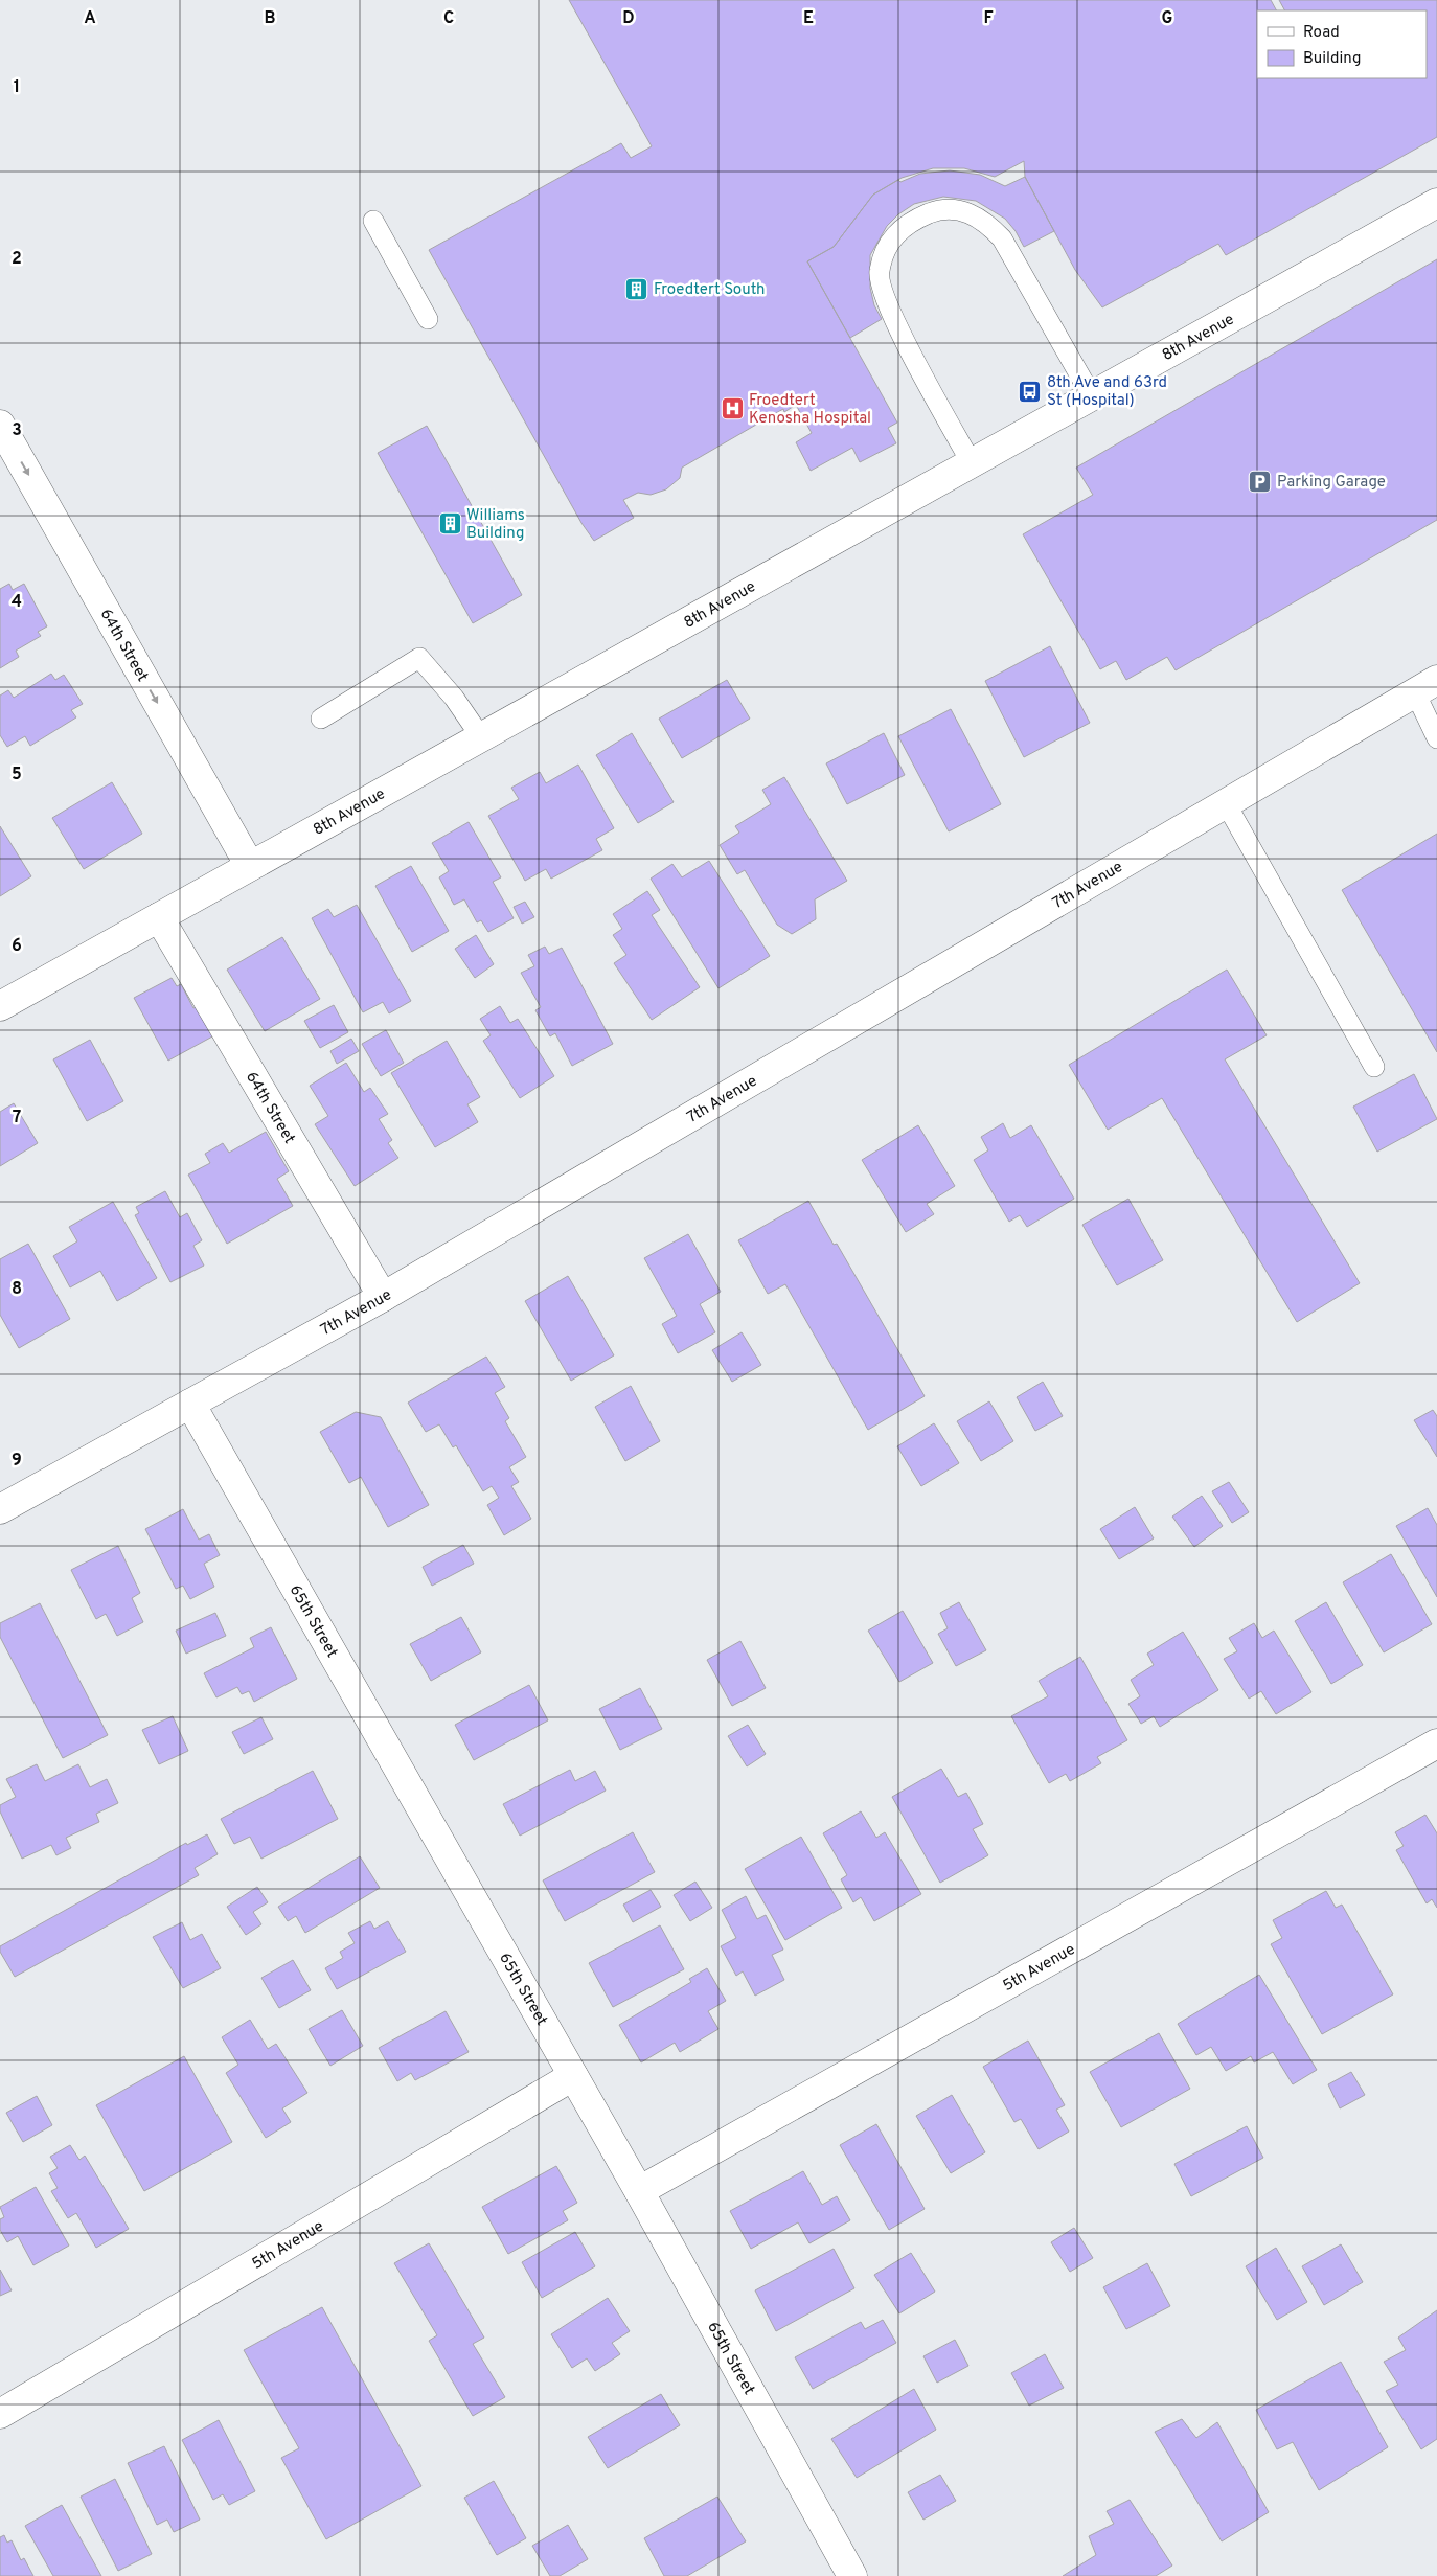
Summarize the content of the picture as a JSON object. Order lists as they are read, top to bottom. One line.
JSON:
{"streets":{"street":["8th Avenue","64th Street","7th Avenue","65th Street","5th Avenue"]},"crossings":[["8th Avenue","64th Street"],["64th Street","7th Avenue"],["7th Avenue","65th Street"],["65th Street","5th Avenue"]],"one_way":["64th Street"],"places":{"building":["Froedtert South","Williams Building"],"bus stop":["8th Ave and 63rd St (Hospital)"],"hospital":["Froedtert Kenosha Hospital"],"parking":["Parking Garage"]},"legend":["Road","Building"],"grid":{"columns":["A","B","C","D","E","F","G"],"rows":["1","2","3","4","5","6","7","8","9"]}}
